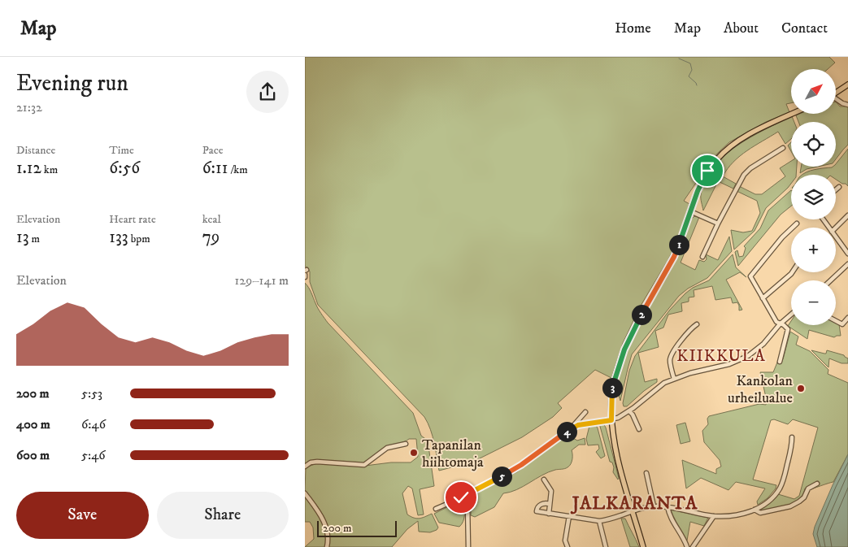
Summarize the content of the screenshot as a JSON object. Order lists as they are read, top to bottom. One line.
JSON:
{"districts":["KIIKKULA","JALKARANTA"],"places":["Kankolan urheilualue","Tapanilan hiihtomaja"],"scale_bar":"200 m","north":"top right","page":{"header":"Map","nav":["Home","Map","About","Contact"],"heading":["Evening run","21:32"],"map_buttons":["+","−"],"stats":[["Distance","1.12 km"],["Time","6:56"],["Pace","6:11 /km"],["Elevation","13 m"],["Heart rate","133 bpm"],["kcal","79"]],"pins":["1","2","3","4","5"],"chart":["Elevation","129–141 m"],"list":[{"name":"200 m","note":"5:53"},{"name":"400 m","note":"6:46"},{"name":"600 m","note":"5:46"}],"buttons":["Save","Share"],"scale":"200 m"}}
